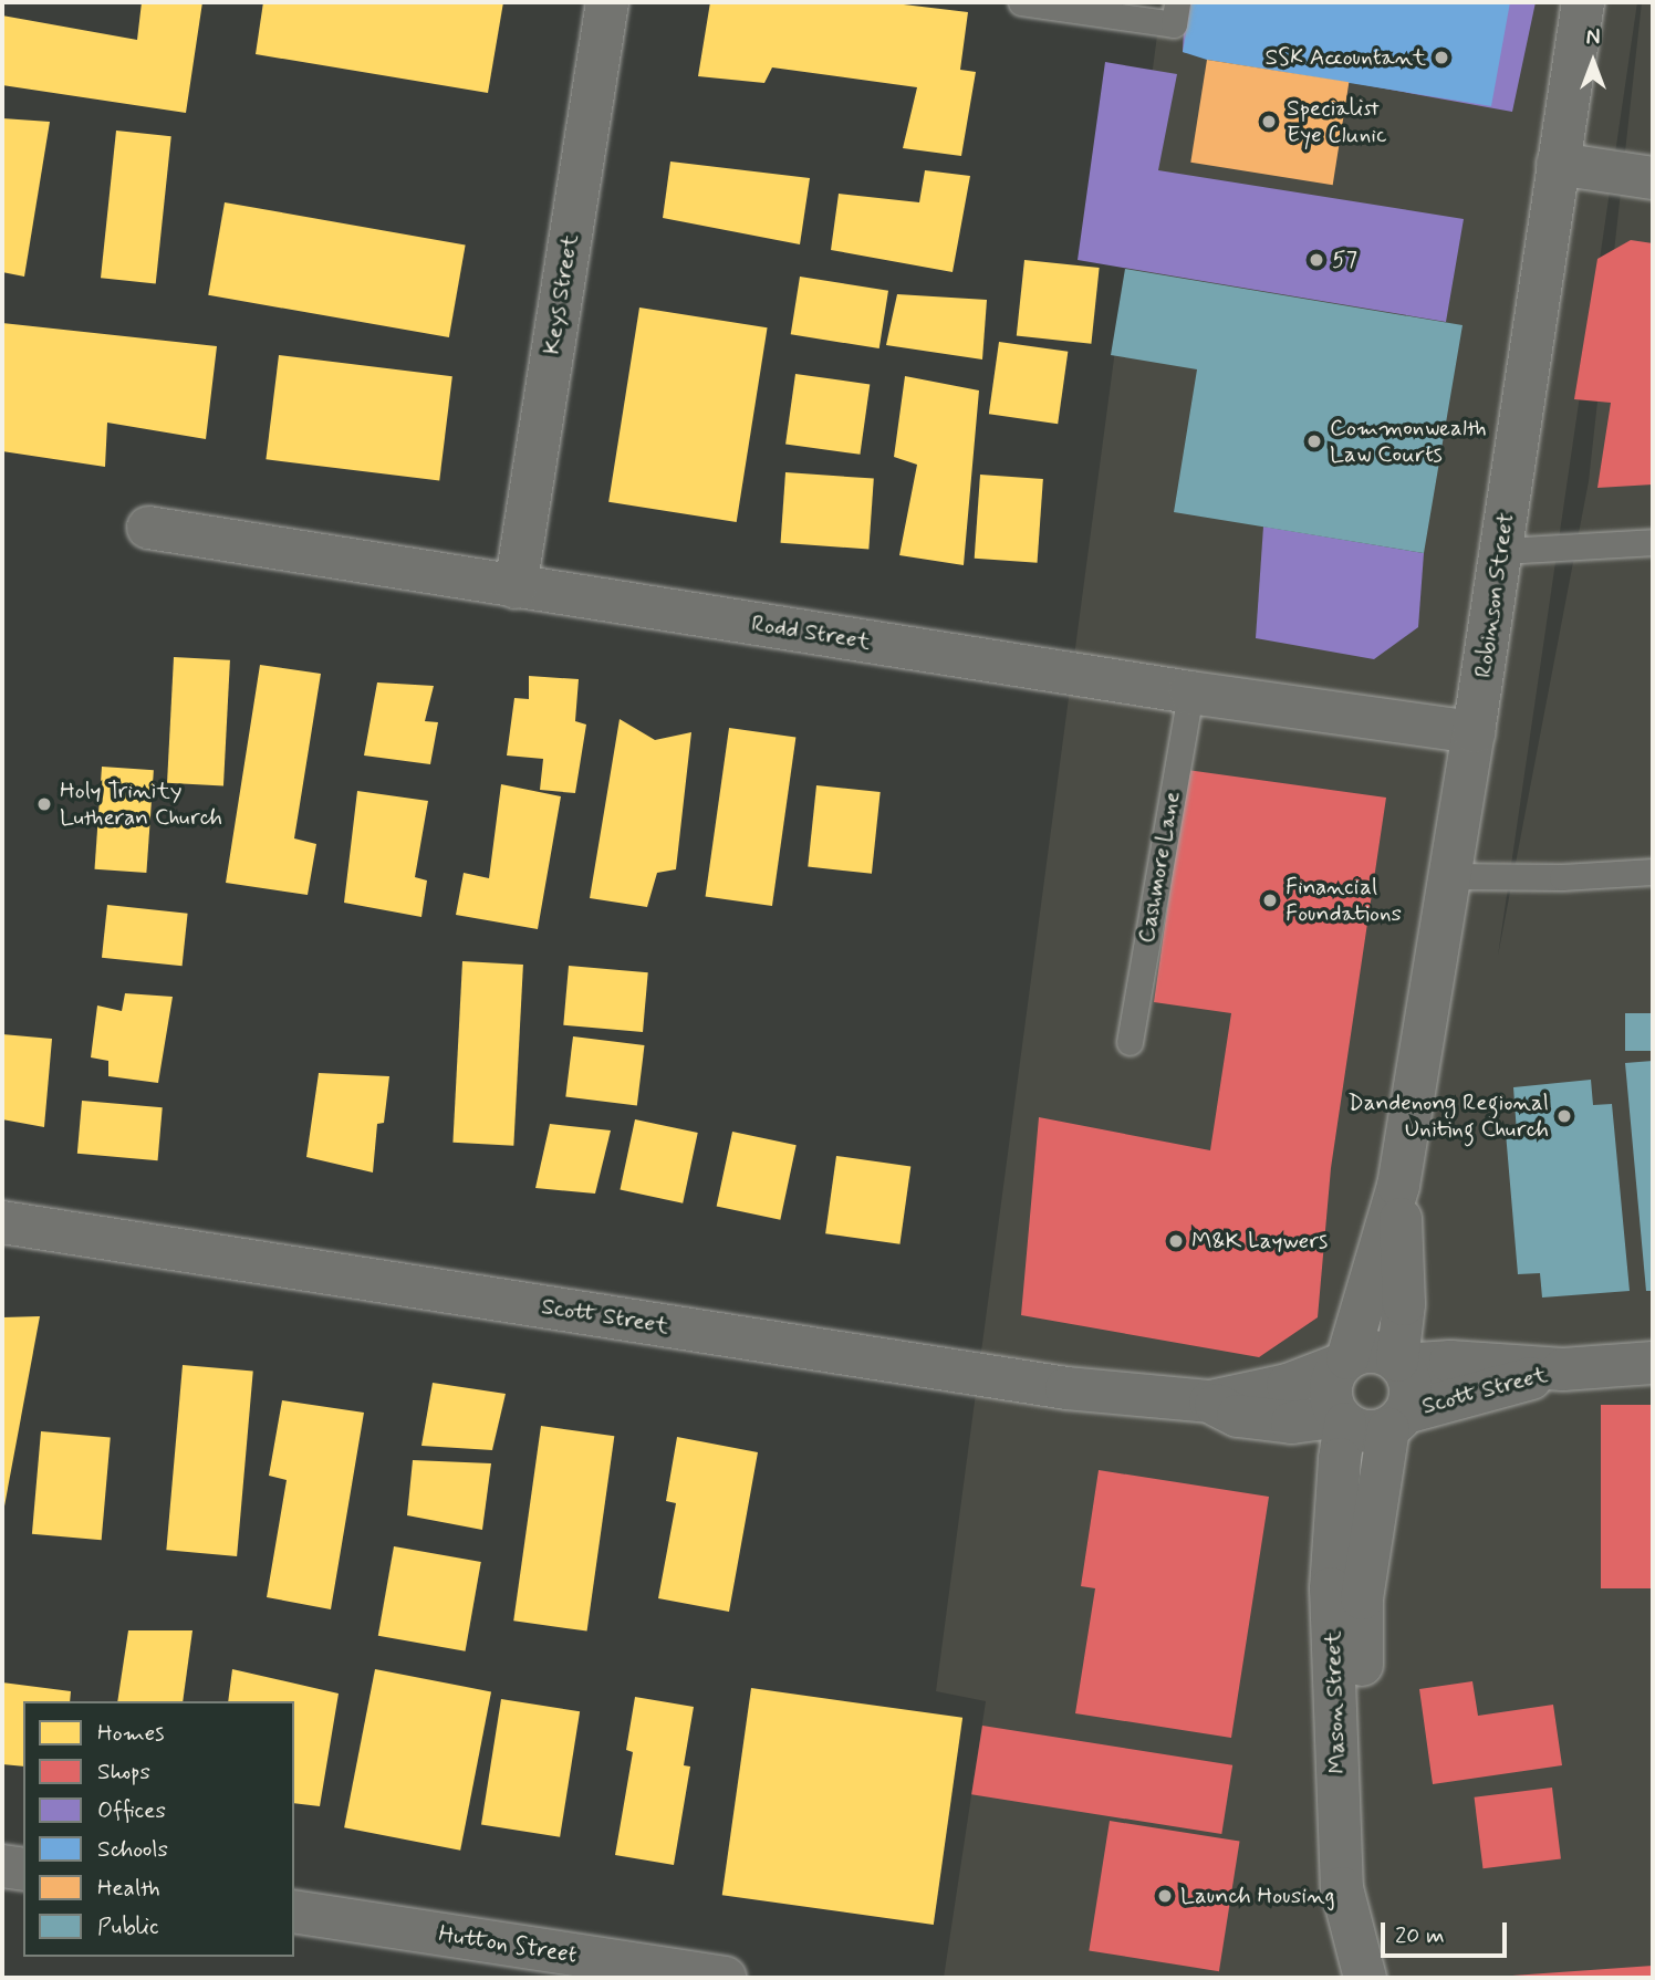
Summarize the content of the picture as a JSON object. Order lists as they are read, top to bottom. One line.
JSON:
{"streets":{"street":["Keys Street","Robinson Street","Rodd Street","Scott Street","Mason Street","Hutton Street"],"lane":["Cashmore Lane"]},"crossings":[["Keys Street","Rodd Street"],["Robinson Street","Rodd Street"],["Robinson Street","Scott Street"],["Robinson Street","Mason Street"],["Rodd Street","Cashmore Lane"],["Scott Street","Mason Street"]],"places":["SSK Accountant","Specialist Eye Clunic","57","Commonwealth Law Courts","Holy Trinity Lutheran Church","Financial Foundations","Dandenong Regional Uniting Church","M&K Laywers","Launch Housing"],"legend":["Homes","Shops","Offices","Schools","Health","Public"],"scale_bar":"20 m","north":"top"}
